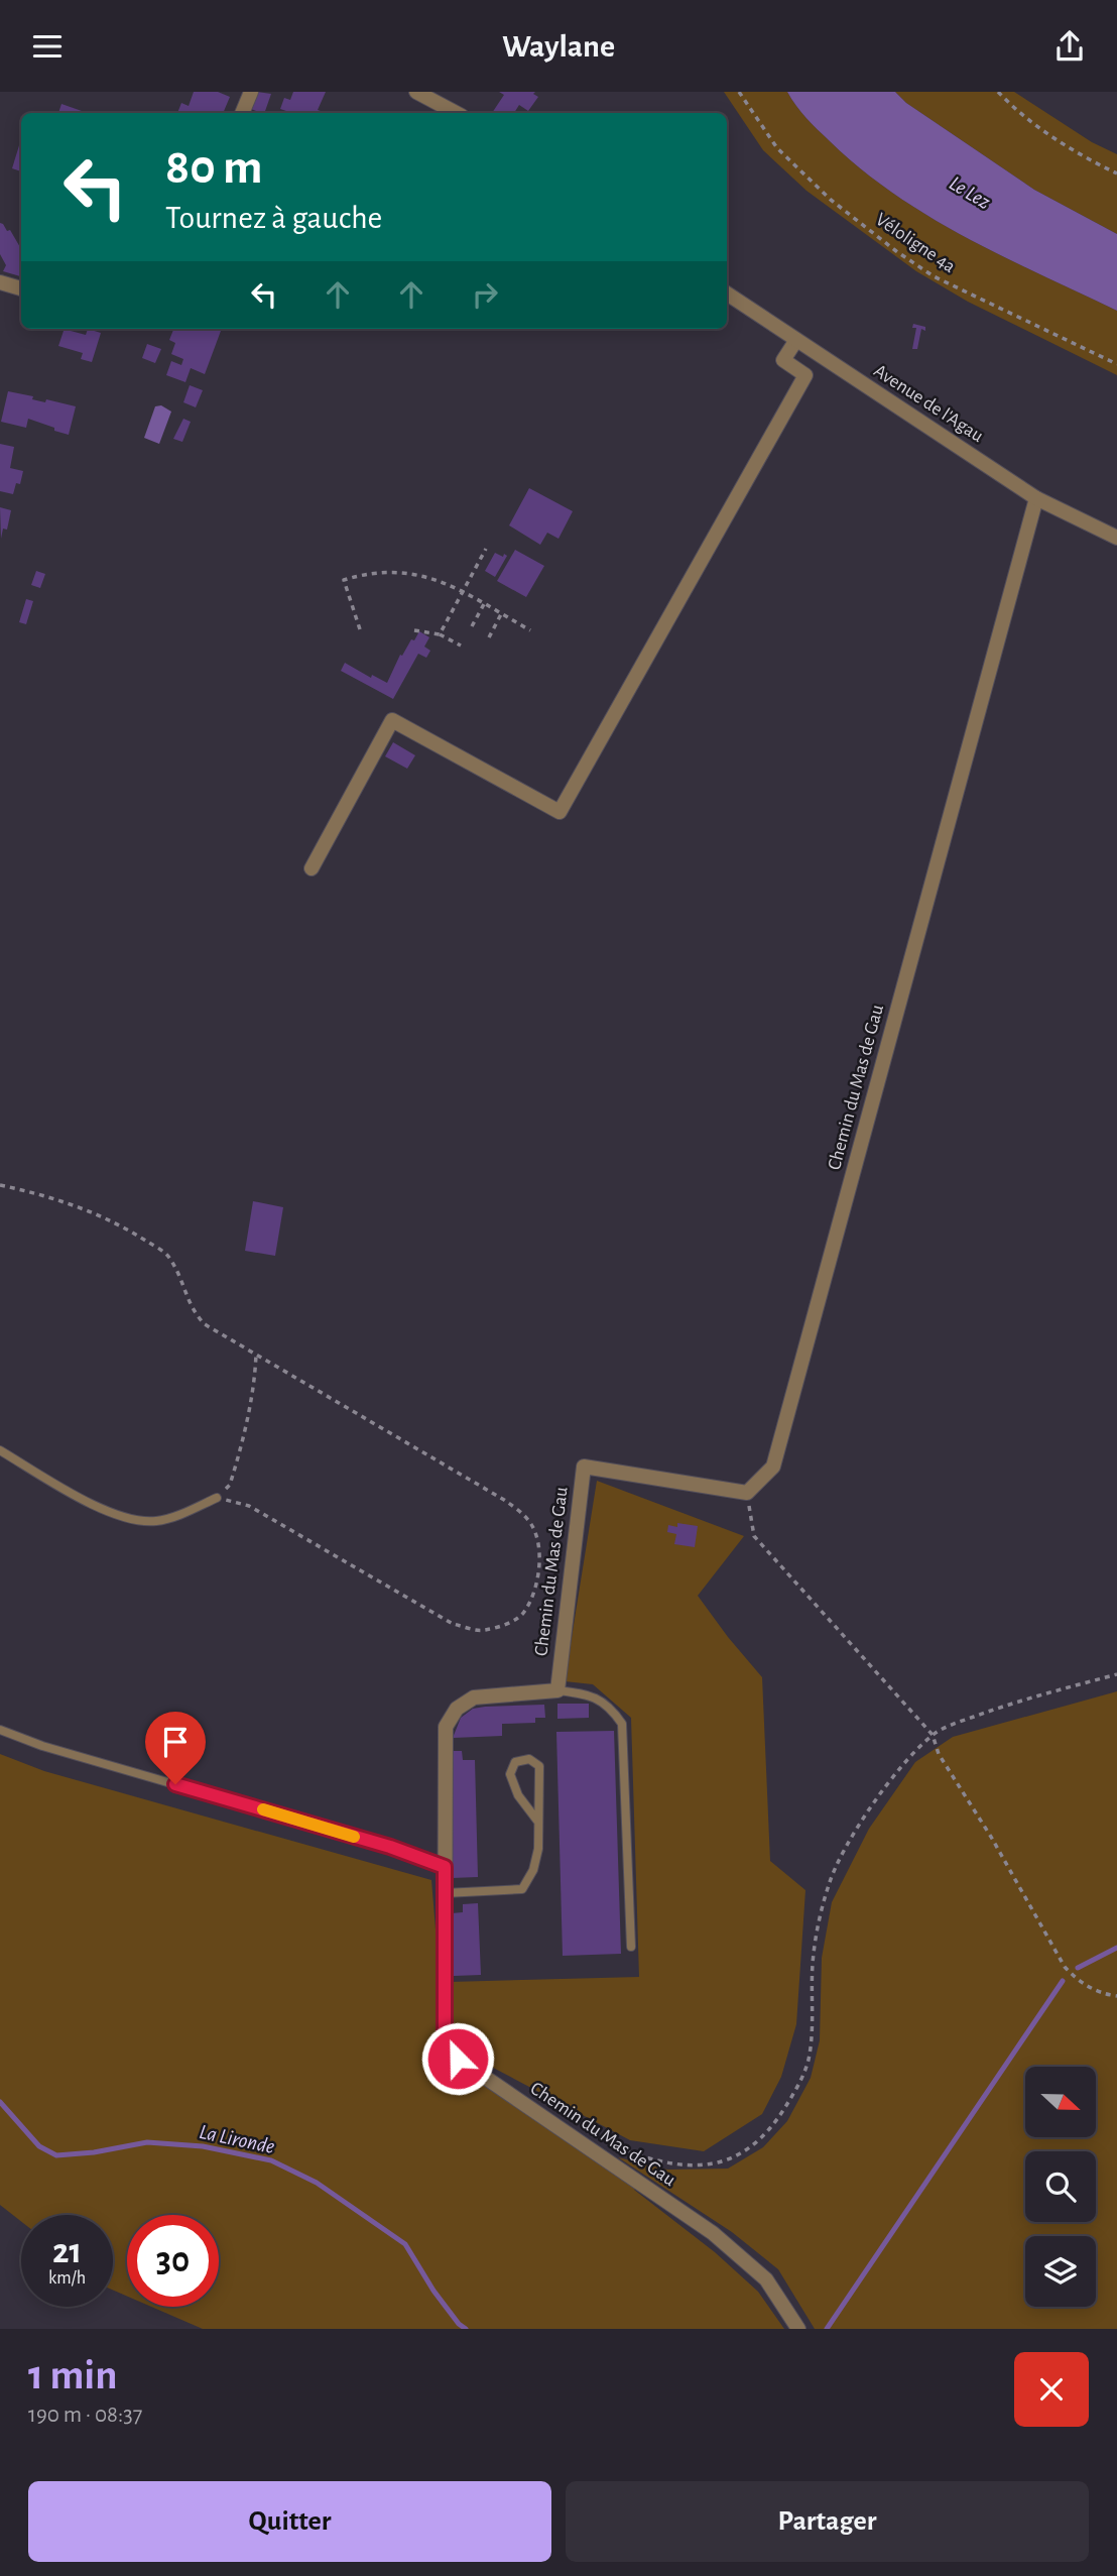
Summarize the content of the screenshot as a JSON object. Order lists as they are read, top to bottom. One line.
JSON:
{"streets":{"street":["Avenue de l'Agau","Chemin du Mas de Gau"],"path":["Véloligne 4a"]},"crossings":[["Avenue de l'Agau","Chemin du Mas de Gau"]],"water":["Le Lez","La Lironde"],"north":"right","page":{"header":"Waylane","turn":["80 m","Tournez à gauche"],"speed":"21 km/h","limit":"30","heading":["1 min","190 m · 08:37"],"buttons":["Quitter","Partager"]}}
